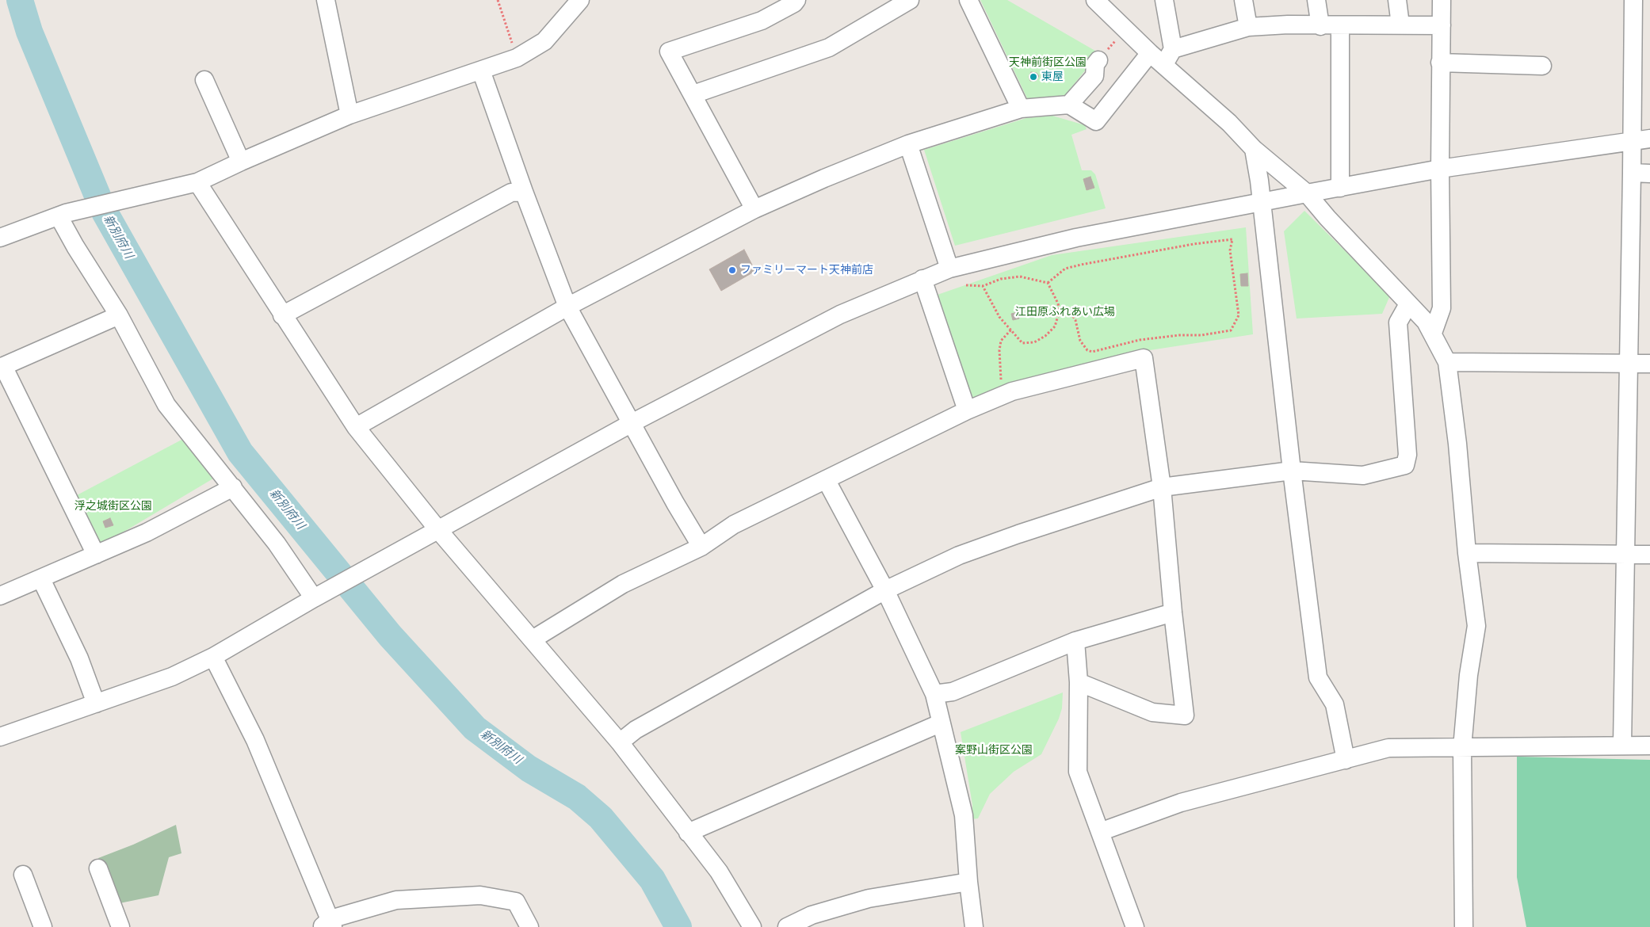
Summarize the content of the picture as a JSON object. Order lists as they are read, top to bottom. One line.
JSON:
{"water":["新別府川"],"parks":["天神前街区公園","江田原ふれあい広場","浮之城街区公園","案野山街区公園"],"places":["東屋","ファミリーマート天神前店"]}
